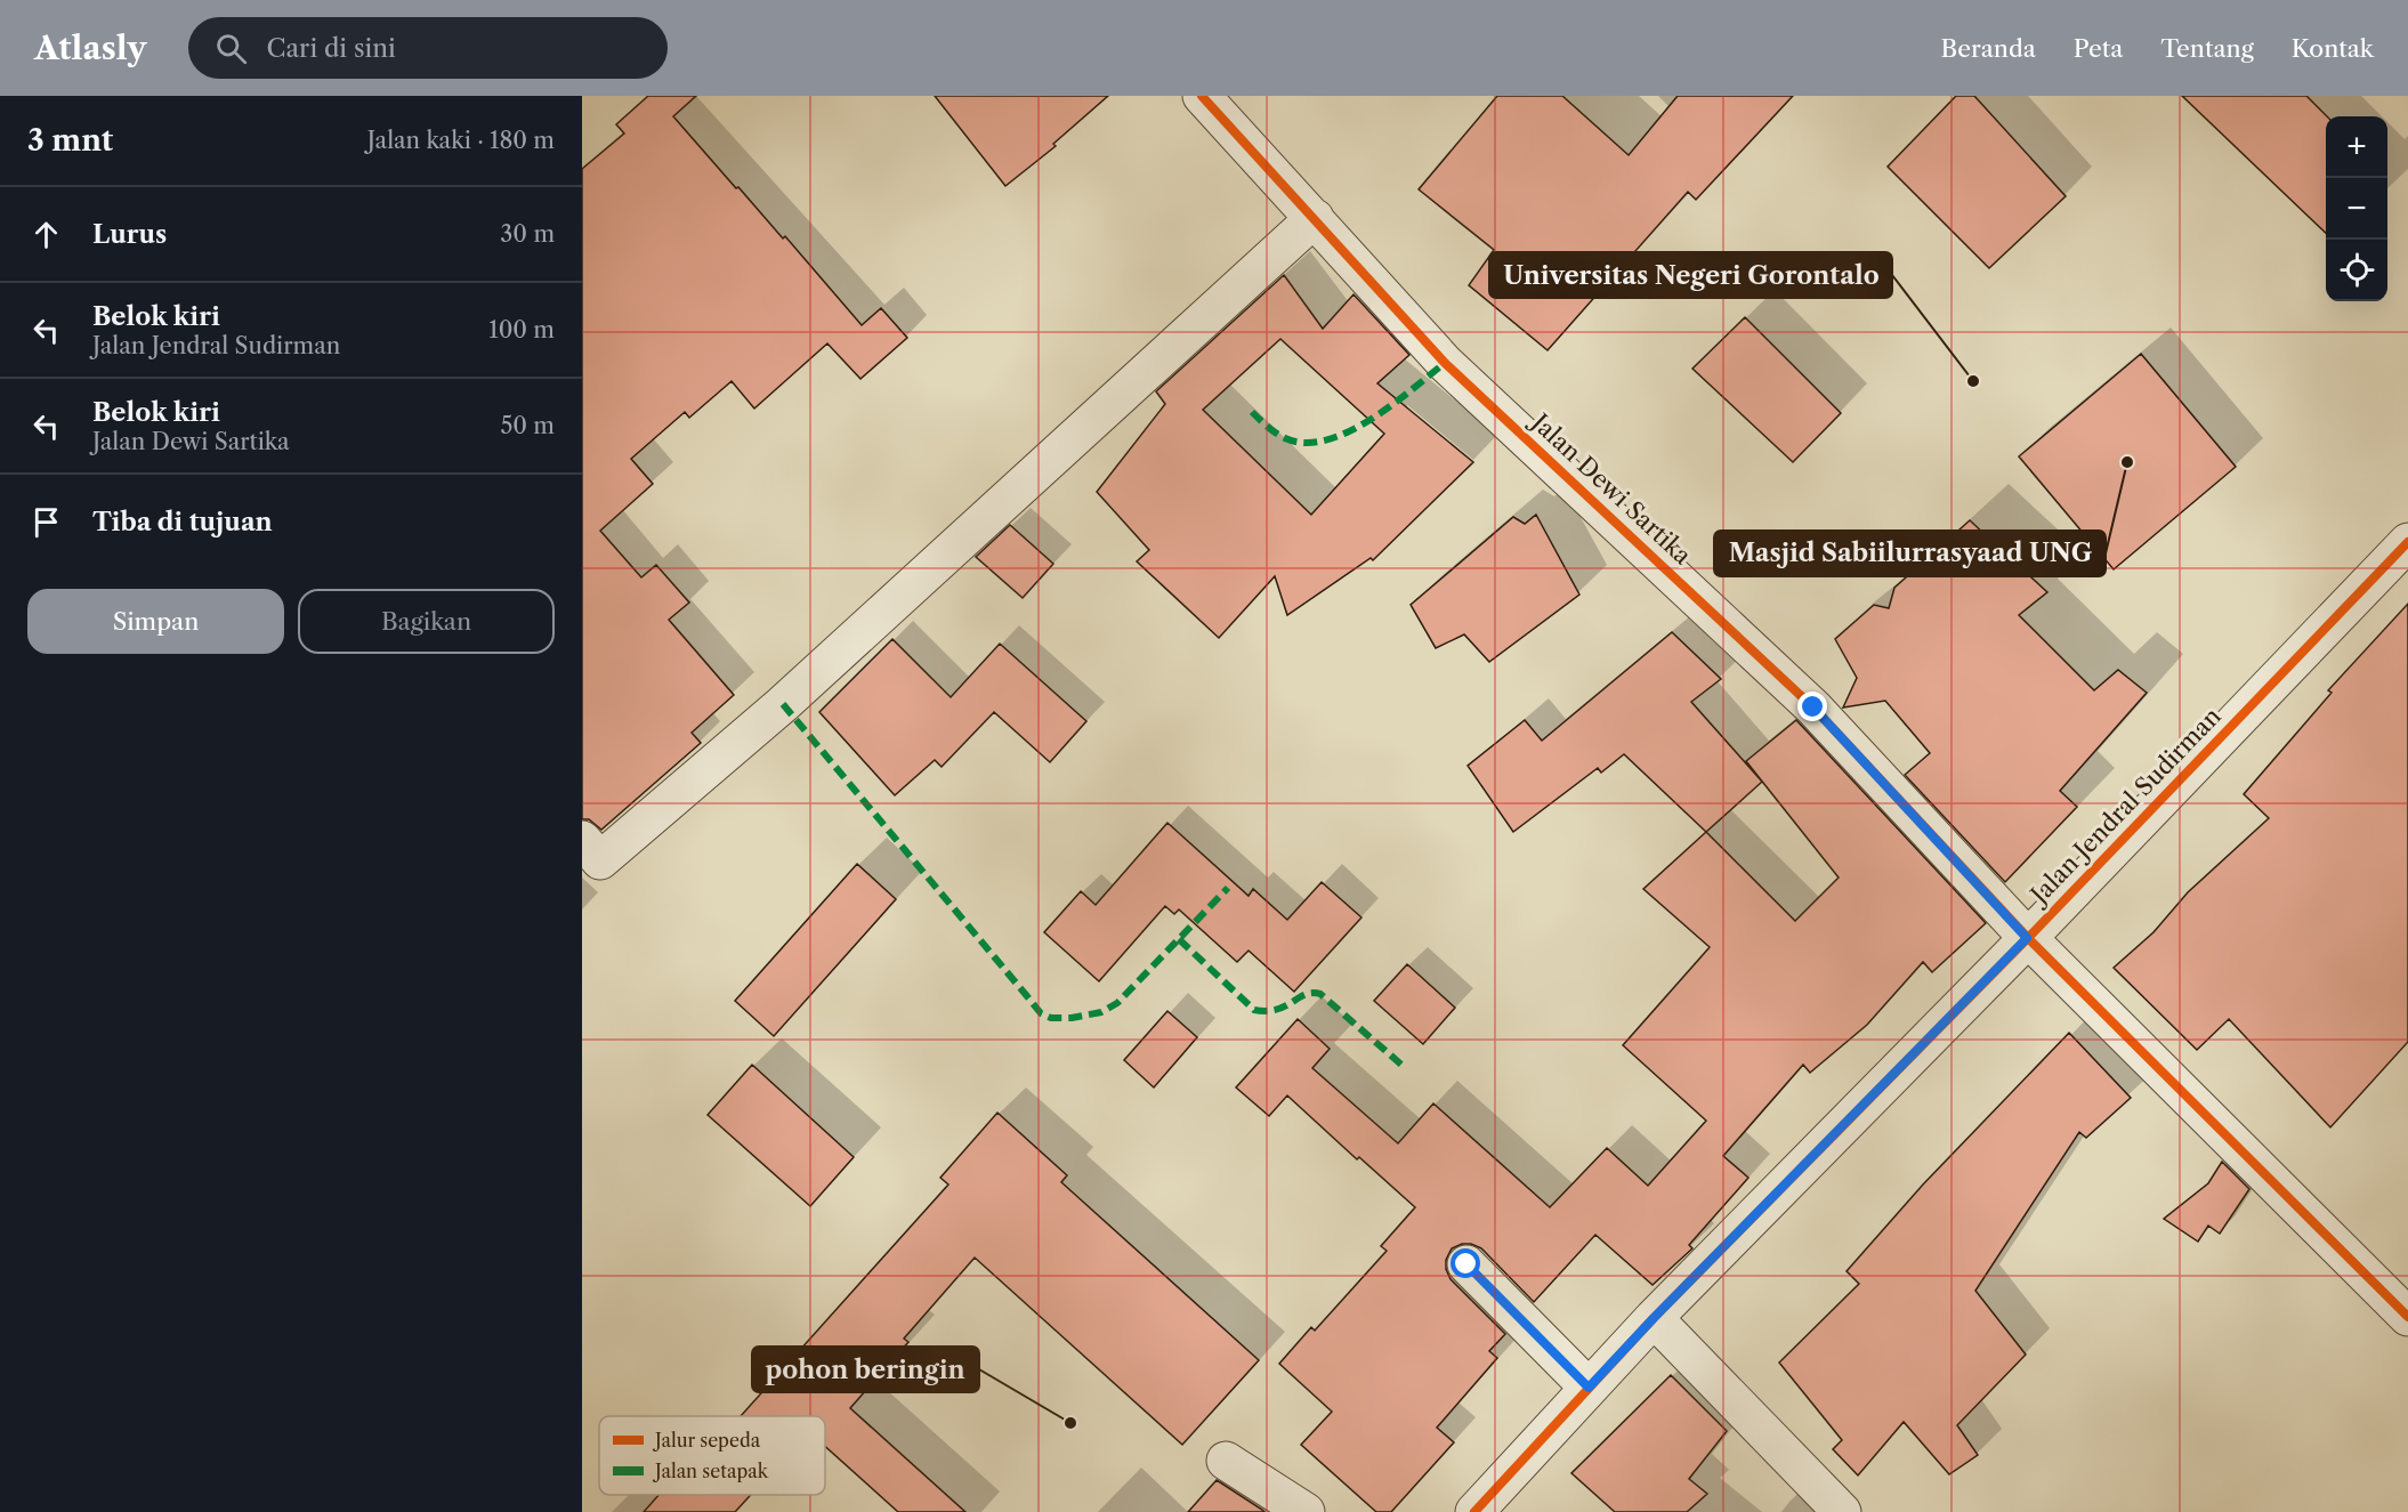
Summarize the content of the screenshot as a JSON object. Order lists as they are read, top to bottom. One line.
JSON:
{"streets":{"street":["Jalan Dewi Sartika","Jalan Jendral Sudirman"]},"crossings":[["Jalan Dewi Sartika","Jalan Jendral Sudirman"]],"places":["Universitas Negeri Gorontalo","Masjid Sabiilurrasyaad UNG","pohon beringin"],"legend":["Jalur sepeda","Jalan setapak"],"page":{"header":"Atlasly","search":"Cari di sini","nav":["Beranda","Peta","Tentang","Kontak"],"heading":["3 mnt","Jalan kaki · 180 m"],"map_buttons":["+","−"],"list":[["Lurus","30 m"],["Belok kiri","Jalan Jendral Sudirman","100 m"],["Belok kiri","Jalan Dewi Sartika","50 m"],"Tiba di tujuan"],"buttons":["Simpan","Bagikan"]}}
